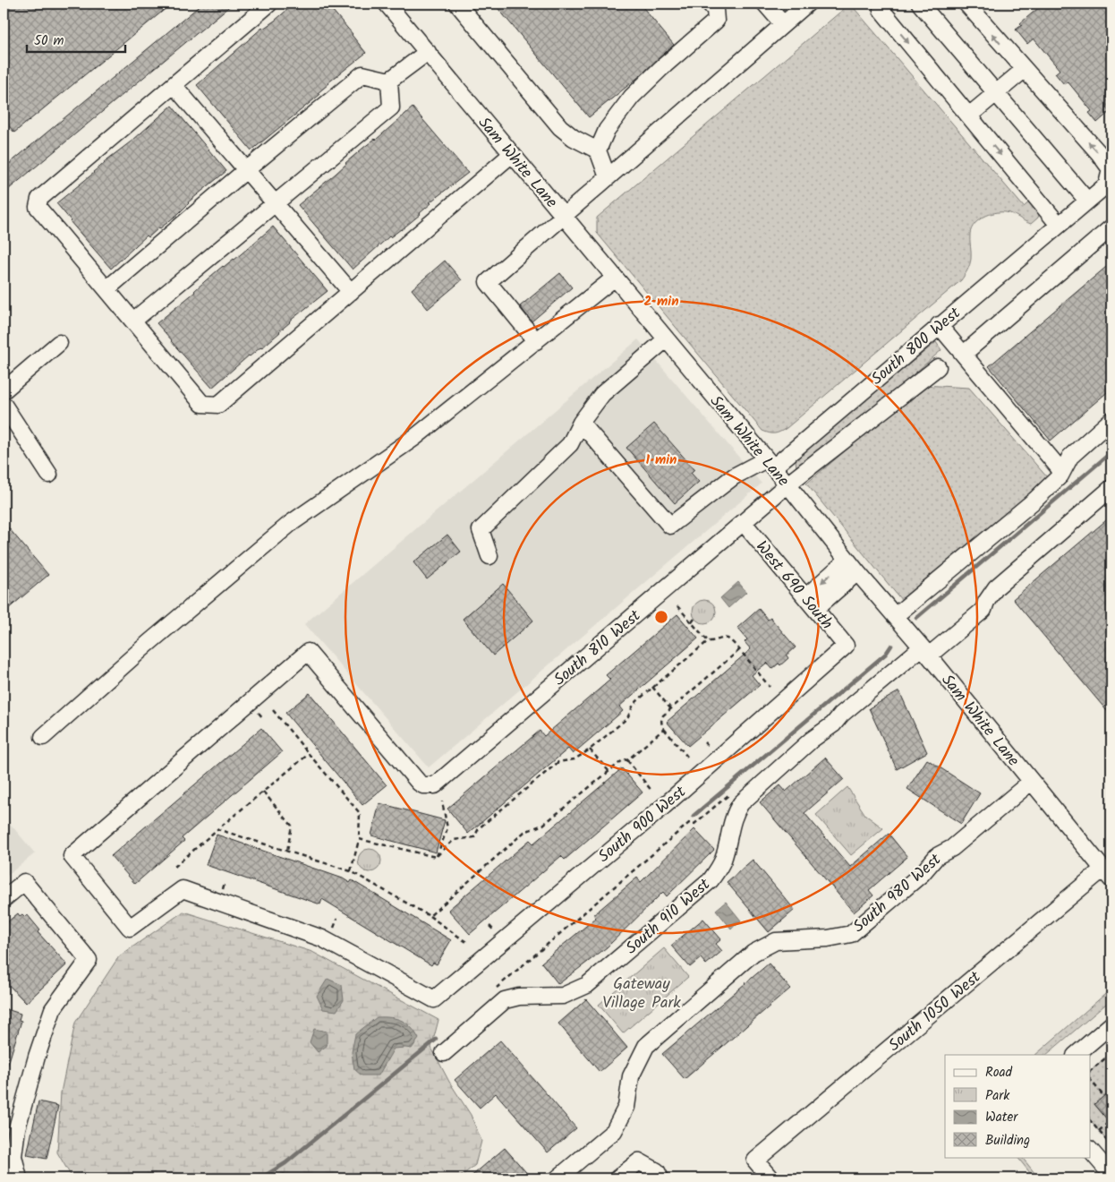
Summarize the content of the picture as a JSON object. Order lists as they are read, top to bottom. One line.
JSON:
{"streets":{"street":["Sam White Lane","South 800 West","West 690 South","South 810 West","South 900 West","South 980 West","South 910 West","South 1050 West"]},"crossings":[["Sam White Lane","South 800 West"],["Sam White Lane","South 810 West"],["Sam White Lane","South 980 West"],["Sam White Lane","South 910 West"],["Sam White Lane","South 1050 West"],["West 690 South","South 810 West"],["West 690 South","South 900 West"],["South 810 West","South 900 West"]],"parks":["Gateway Village Park"],"legend":["Road","Park","Water","Building"],"scale_bar":"50 m","rings":["2 min","1 min"]}
